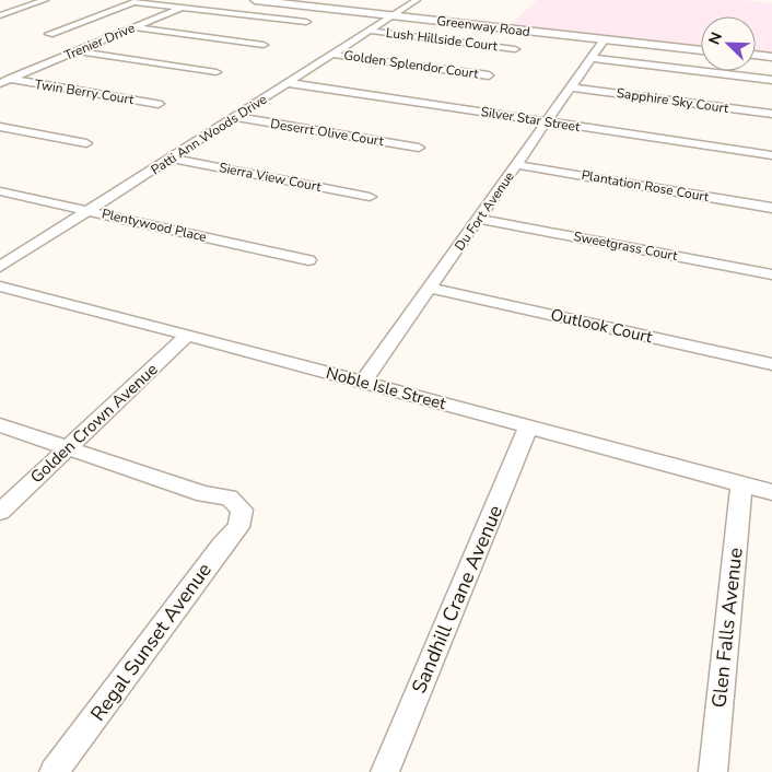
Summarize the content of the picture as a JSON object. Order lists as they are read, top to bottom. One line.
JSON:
{"streets":{"street":["Greenway Road","Lush Hillside Court","Trenier Drive","Golden Splendor Court","Twin Berry Court","Sapphire Sky Court","Silver Star Street","Deserrt Olive Court","Patti Ann Woods Drive","Sierra View Court","Plantation Rose Court","Du Fort Avenue","Plentywood Place","Sweetgrass Court","Outlook Court","Noble Isle Street","Golden Crown Avenue","Sandhill Crane Avenue","Glen Falls Avenue","Regal Sunset Avenue"]},"crossings":[["Greenway Road","Patti Ann Woods Drive"],["Greenway Road","Du Fort Avenue"],["Lush Hillside Court","Patti Ann Woods Drive"],["Trenier Drive","Twin Berry Court"],["Golden Splendor Court","Patti Ann Woods Drive"],["Sapphire Sky Court","Du Fort Avenue"],["Silver Star Street","Patti Ann Woods Drive"],["Silver Star Street","Du Fort Avenue"],["Deserrt Olive Court","Patti Ann Woods Drive"],["Patti Ann Woods Drive","Sierra View Court"],["Patti Ann Woods Drive","Plentywood Place"],["Plantation Rose Court","Du Fort Avenue"],["Du Fort Avenue","Sweetgrass Court"],["Du Fort Avenue","Outlook Court"],["Du Fort Avenue","Noble Isle Street"],["Noble Isle Street","Golden Crown Avenue"],["Noble Isle Street","Sandhill Crane Avenue"],["Noble Isle Street","Glen Falls Avenue"]],"north":"top left"}
